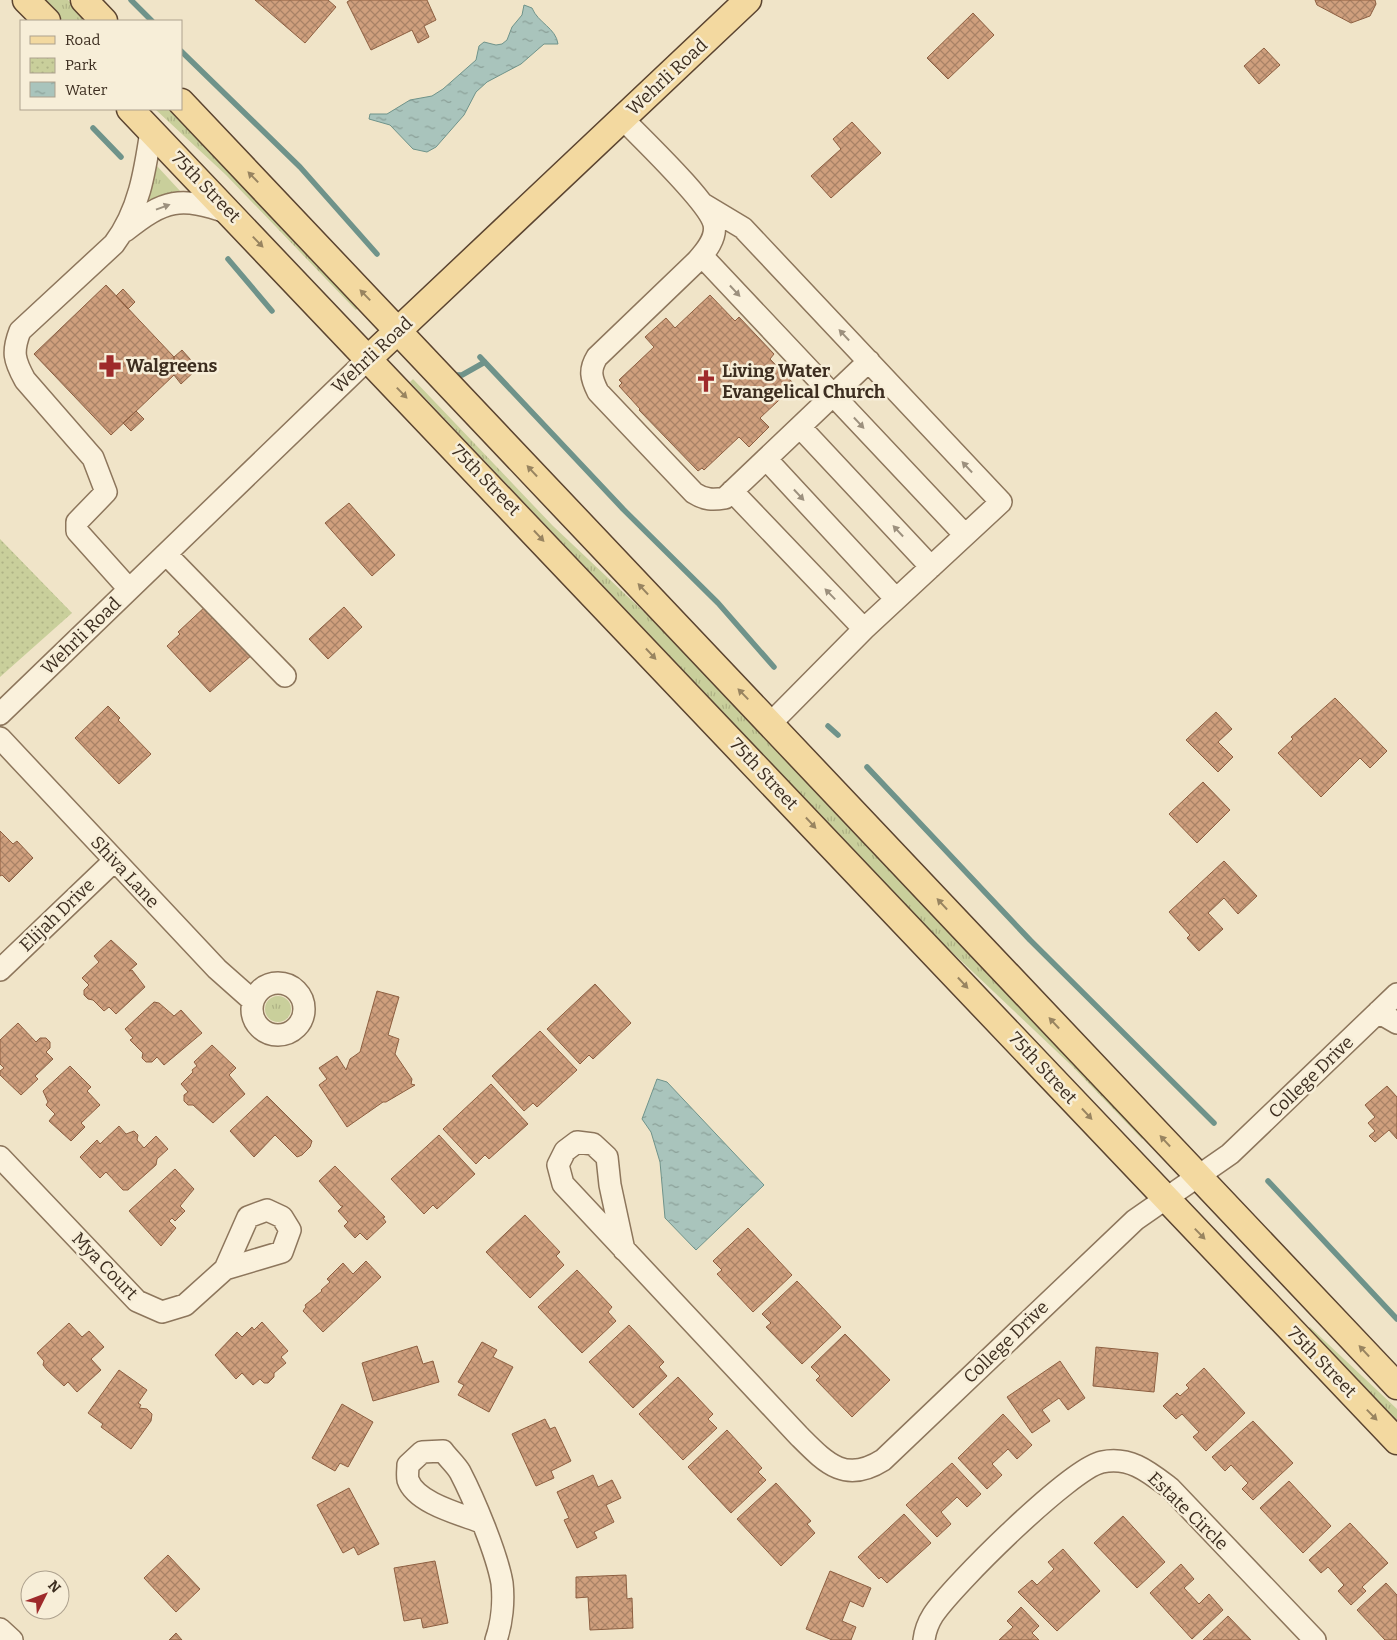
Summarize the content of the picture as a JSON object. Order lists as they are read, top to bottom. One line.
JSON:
{"streets":{"main road":["Wehrli Road","75th Street"],"street":["Shiva Lane","Elijah Drive","College Drive","Mya Court","Estate Circle"]},"crossings":[["Wehrli Road","75th Street"],["75th Street","College Drive"],["Shiva Lane","Elijah Drive"]],"places":{"pharmacy":["Walgreens"],"church":["Living Water Evangelical Church"]},"legend":["Road","Park","Water"],"north":"top right"}
